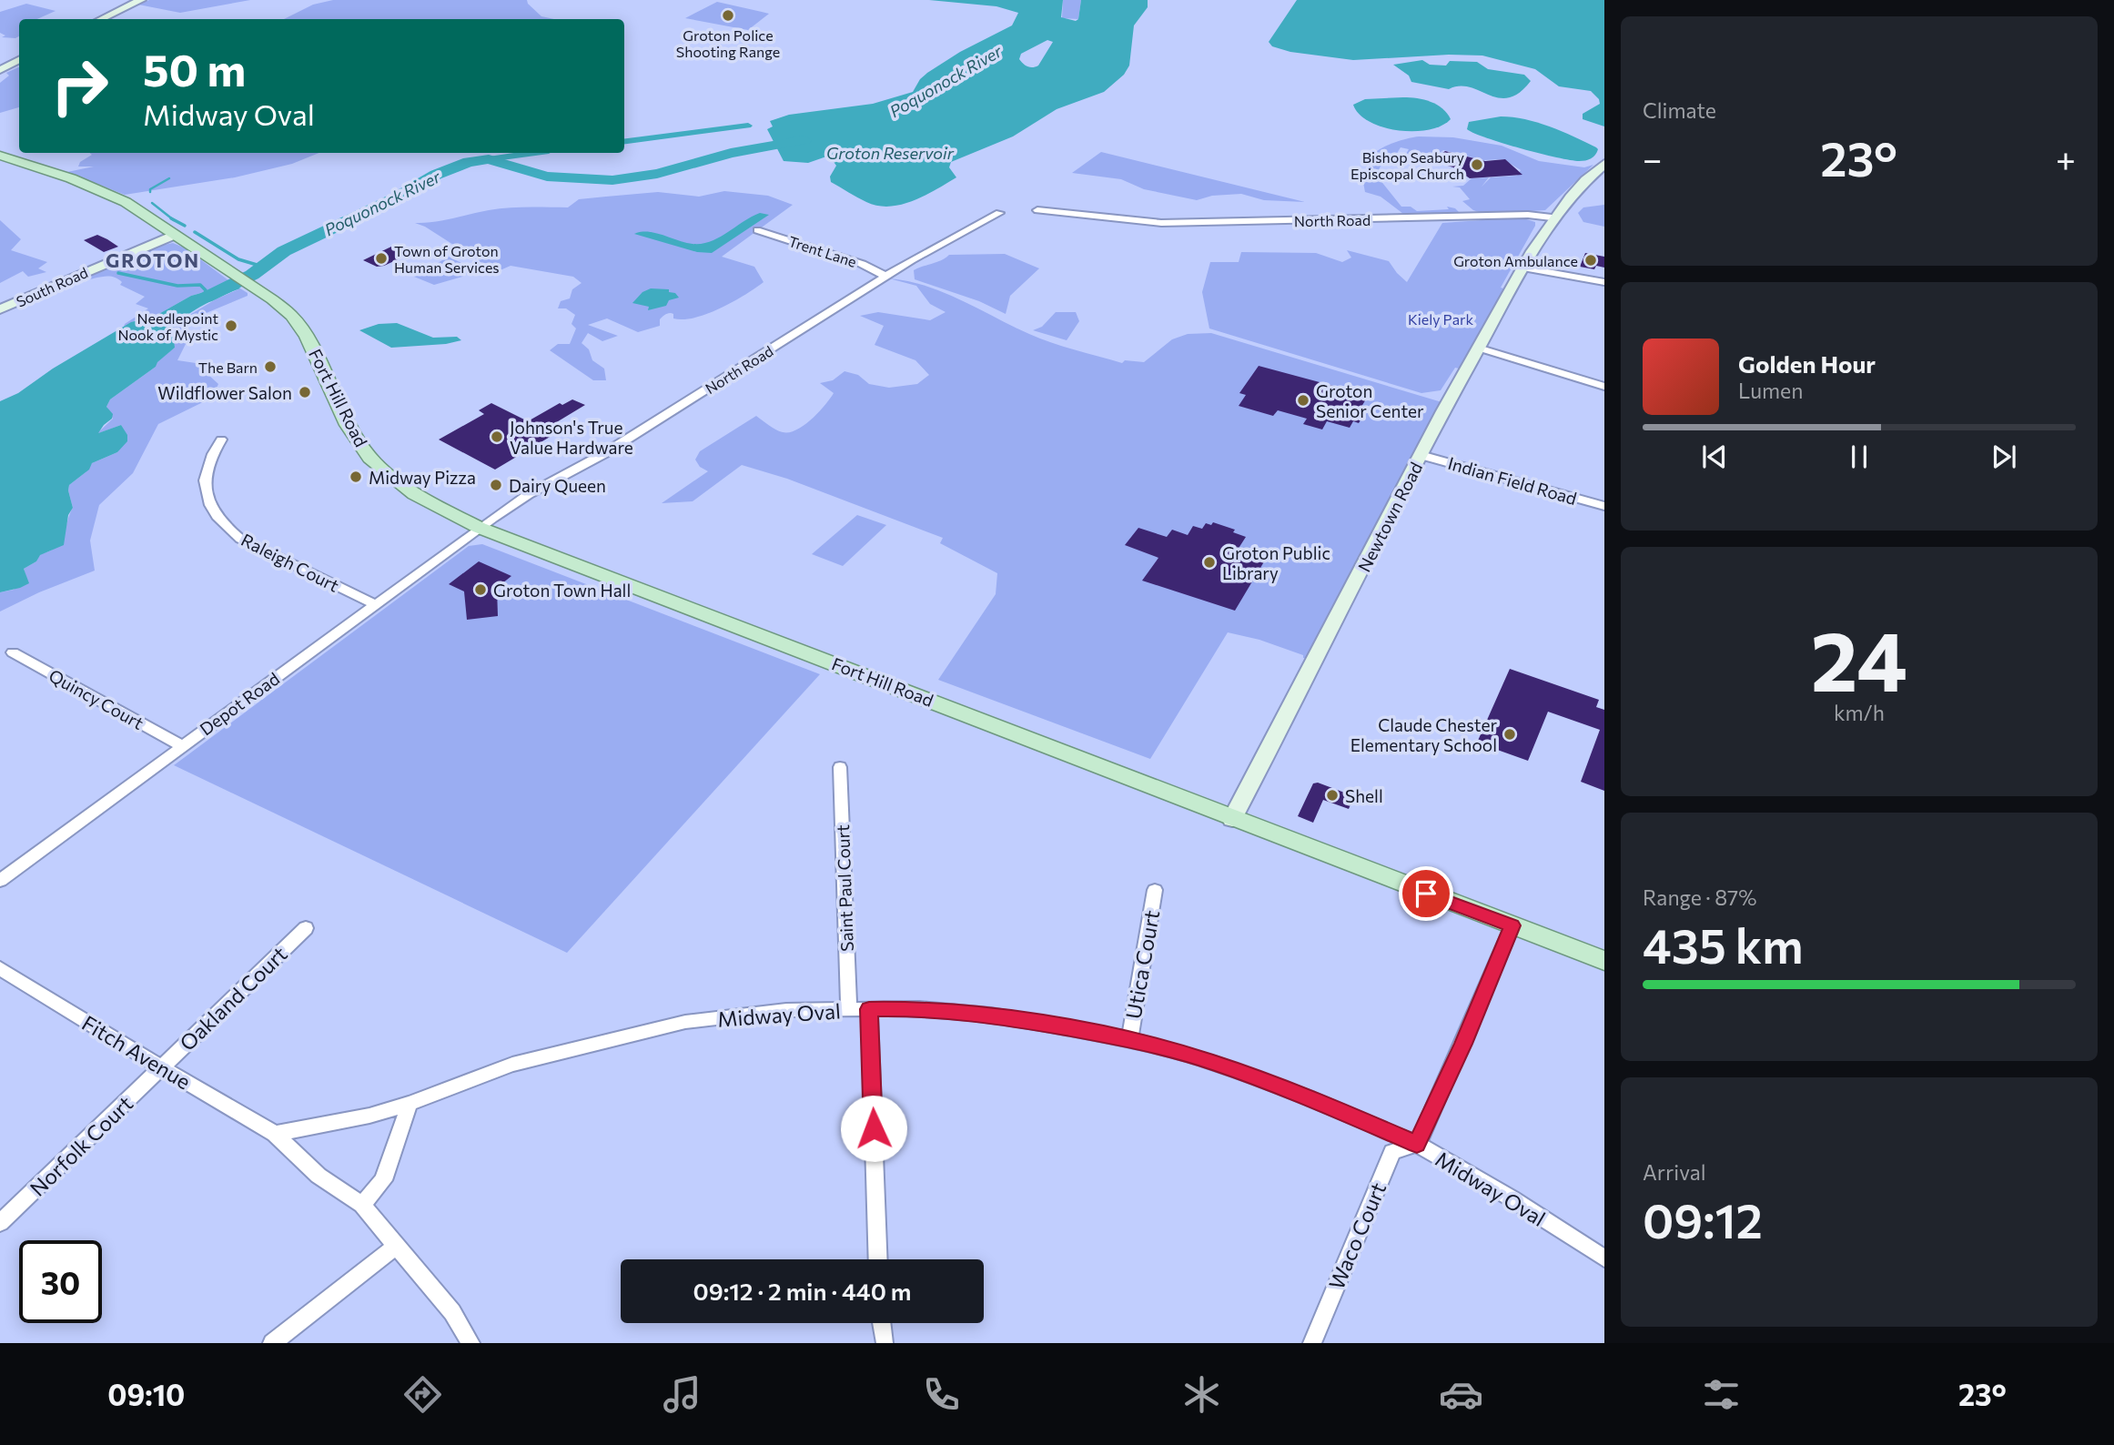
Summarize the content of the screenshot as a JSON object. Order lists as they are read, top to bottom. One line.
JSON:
{"streets":{"main road":["South Road","Fort Hill Road","Newtown Road"],"street":["North Road","Trent Lane","Indian Field Road","Raleigh Court","Quincy Court","Depot Road","Saint Paul Court","Utica Court","Oakland Court","Midway Oval","Fitch Avenue","Norfolk Court","Waco Court"]},"crossings":[["North Road","Trent Lane"],["North Road","Fort Hill Road"],["North Road","Newtown Road"],["North Road","Depot Road"],["South Road","Fort Hill Road"],["Fort Hill Road","Newtown Road"],["Fort Hill Road","Depot Road"],["Indian Field Road","Newtown Road"],["Raleigh Court","Depot Road"],["Quincy Court","Depot Road"],["Saint Paul Court","Midway Oval"],["Utica Court","Midway Oval"],["Oakland Court","Fitch Avenue"],["Oakland Court","Norfolk Court"],["Midway Oval","Fitch Avenue"],["Midway Oval","Waco Court"],["Fitch Avenue","Norfolk Court"]],"districts":["GROTON"],"water":["Poquonock River","Groton Reservoir"],"parks":["Kiely Park"],"places":["Groton Police Shooting Range","Bishop Seabury Episcopal Church","Town of Groton Human Services","Groton Ambulance","Needlepoint Nook of Mystic","The Barn","Wildflower Salon","Groton Senior Center","Johnson's True Value Hardware","Midway Pizza","Dairy Queen","Groton Public Library","Groton Town Hall","Claude Chester Elementary School","Shell"],"page":{"tile":["Climate",["24","km/h"],["Range · 87%","435 km"],["Arrival","09:12"]],"turn":["50 m","Midway Oval"],"heat":["−","23°","+"],"song":["Golden Hour","Lumen"],"limit":"30","trip":"09:12 · 2 min · 440 m","tabs":["09:10","23°"]}}
